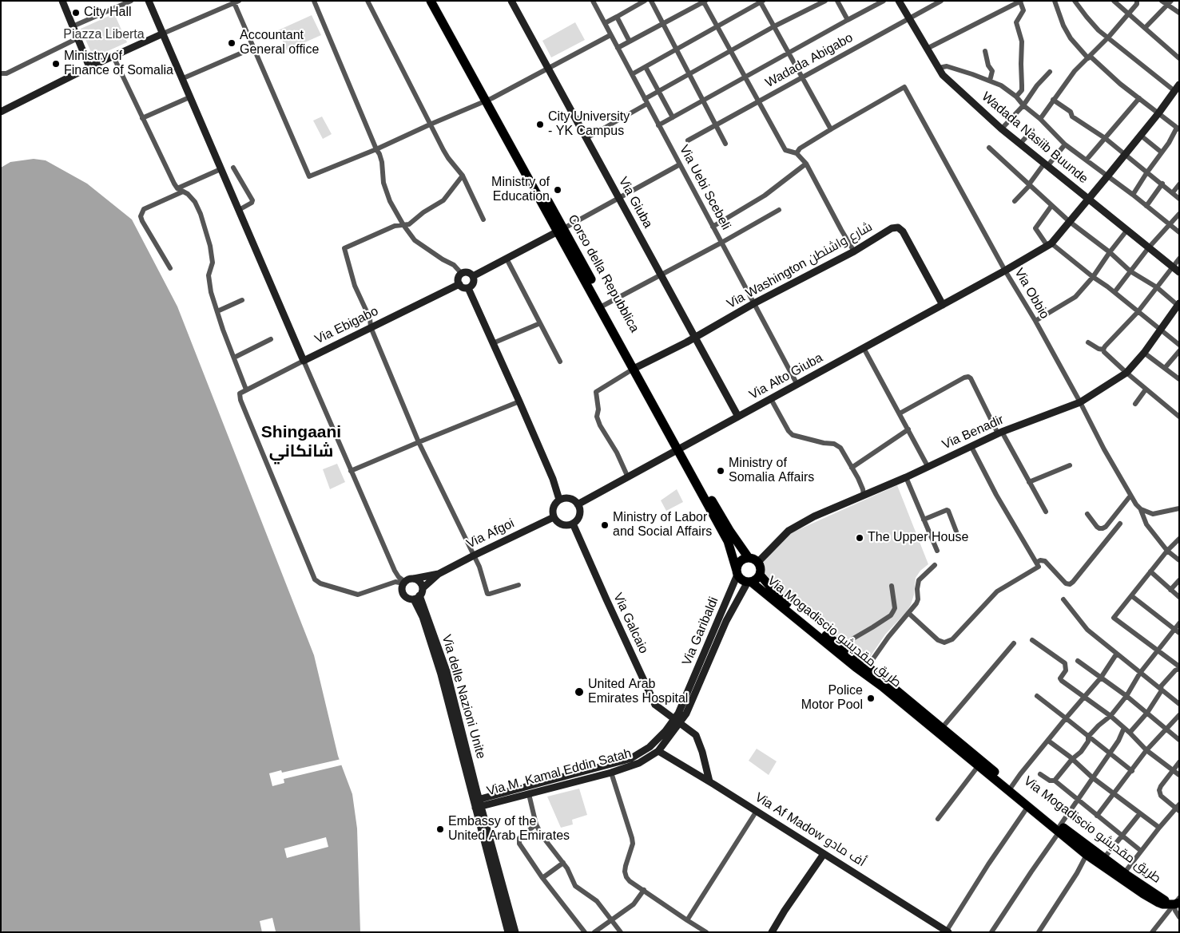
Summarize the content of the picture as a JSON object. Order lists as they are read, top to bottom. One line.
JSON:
{"streets":{"highway":["Via Mogadiscio طريق مقديشو"],"street":["Wadada Abigabo","Wadada Nasiib Buunde","Via Uebi Scebeli","Via Giuba","Via Washington شارع واشنطن","Via Obbio","Via Ebigabo","Via Alto Giuba","Via Benadir","Via Afgoi","Via Galcaio","Via Garibaldi","Via delle Nazioni Unite","Via M. Kamal Eddin Satah","Via Af Madow أف مادو"]},"crossings":[["Wadada Abigabo","Wadada Nasiib Buunde"],["Wadada Nasiib Buunde","Via Alto Giuba"],["Via Uebi Scebeli","Via Washington شارع واشنطن"],["Via Uebi Scebeli","Via Alto Giuba"],["Via Giuba","Via Washington شارع واشنطن"],["Via Giuba","Via Alto Giuba"],["Via Washington شارع واشنطن","Via Alto Giuba"],["Via Obbio","Via Alto Giuba"],["Via Obbio","Via Benadir"],["Via Alto Giuba","Via Afgoi"],["Via Alto Giuba","Via Galcaio"],["Via Benadir","Via Garibaldi"],["Via Benadir","Via Mogadiscio طريق مقديشو"],["Via Afgoi","Via Galcaio"],["Via Galcaio","Via Garibaldi"],["Via Galcaio","Via M. Kamal Eddin Satah"],["Via Galcaio","Via Af Madow أف مادو"],["Via Garibaldi","Via Mogadiscio طريق مقديشو"],["Via Garibaldi","Via M. Kamal Eddin Satah"],["Via delle Nazioni Unite","Via M. Kamal Eddin Satah"],["Via M. Kamal Eddin Satah","Via Af Madow أف مادو"]],"districts":["Shingaani شانكاني"],"parks":["Piazza Liberta"],"places":["City Hall","Accountant General office","Ministry of Finance of Somalia","City University - YK Campus","Ministry of Education","Ministry of Somalia Affairs","Ministry of Labor and Social Affairs","The Upper House","United Arab Emirates Hospital","Police Motor Pool","Embassy of the United Arab Emirates"]}
